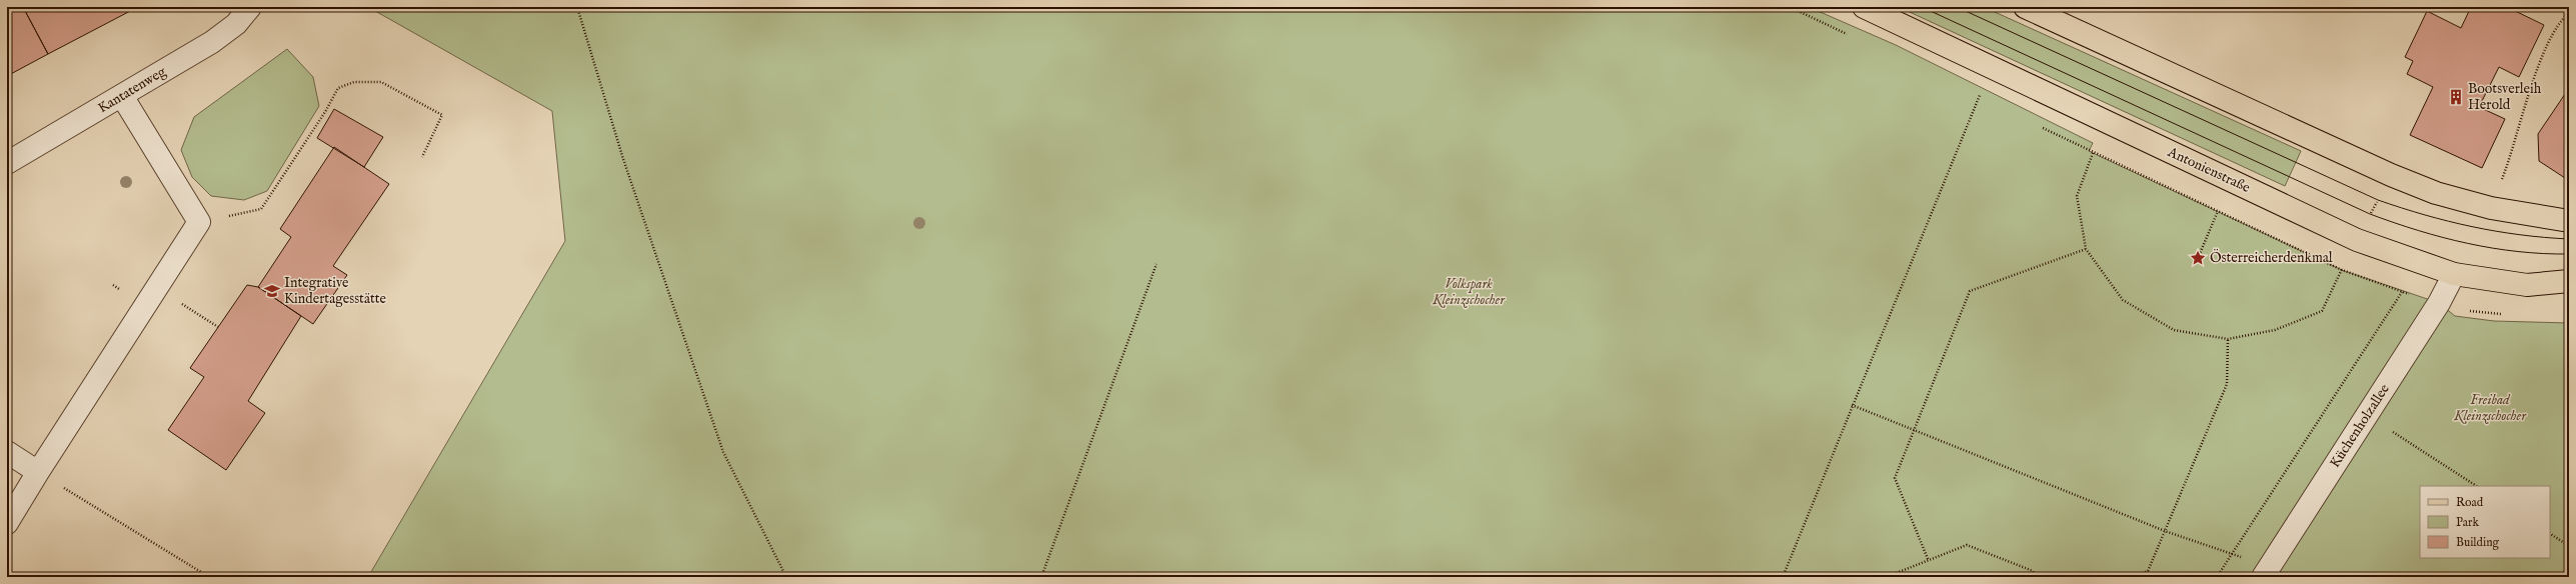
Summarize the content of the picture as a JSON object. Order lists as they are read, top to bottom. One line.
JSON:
{"streets":{"main road":["Antonienstraße"],"street":["Kantatenweg","Küchenholzallee"]},"crossings":[["Antonienstraße","Küchenholzallee"]],"parks":["Volkspark Kleinzschocher","Freibad Kleinzschocher"],"places":{"building":["Bootsverleih Herold"],"place":["Österreicherdenkmal"],"school or university":["Integrative Kindertagesstätte"]},"legend":["Road","Park","Building"]}
